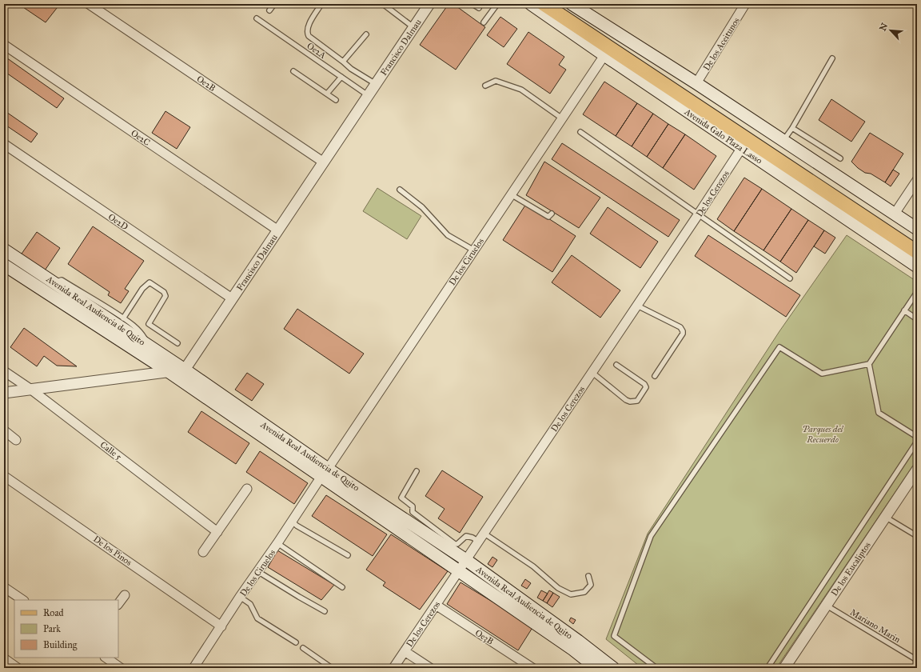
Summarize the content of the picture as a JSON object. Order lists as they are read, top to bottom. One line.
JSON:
{"streets":{"main road":["Avenida Galo Plaza Lasso","Avenida Real Audiencia de Quito"],"street":["De los Aceitunos","Francisco Dalmau","Oe2B","Oe2C","De los Cerezos","Oe2D","De los Ciruelos","Calle 5","De los Pinos","De los Eucaliptos","Oe3B"],"lane":["Oe2A","Mariano Marin"]},"crossings":[["Francisco Dalmau","Oe2A"],["Francisco Dalmau","Oe2B"],["Francisco Dalmau","Oe2C"],["Francisco Dalmau","Oe2D"],["Francisco Dalmau","Avenida Real Audiencia de Quito"],["Avenida Galo Plaza Lasso","De los Cerezos"],["Avenida Galo Plaza Lasso","De los Ciruelos"],["De los Cerezos","Avenida Real Audiencia de Quito"],["De los Cerezos","Oe3B"],["De los Ciruelos","Avenida Real Audiencia de Quito"],["De los Ciruelos","De los Pinos"],["De los Eucaliptos","Mariano Marin"]],"parks":["Parques del Recuerdo"],"legend":["Road","Park","Building"],"north":"top left"}
